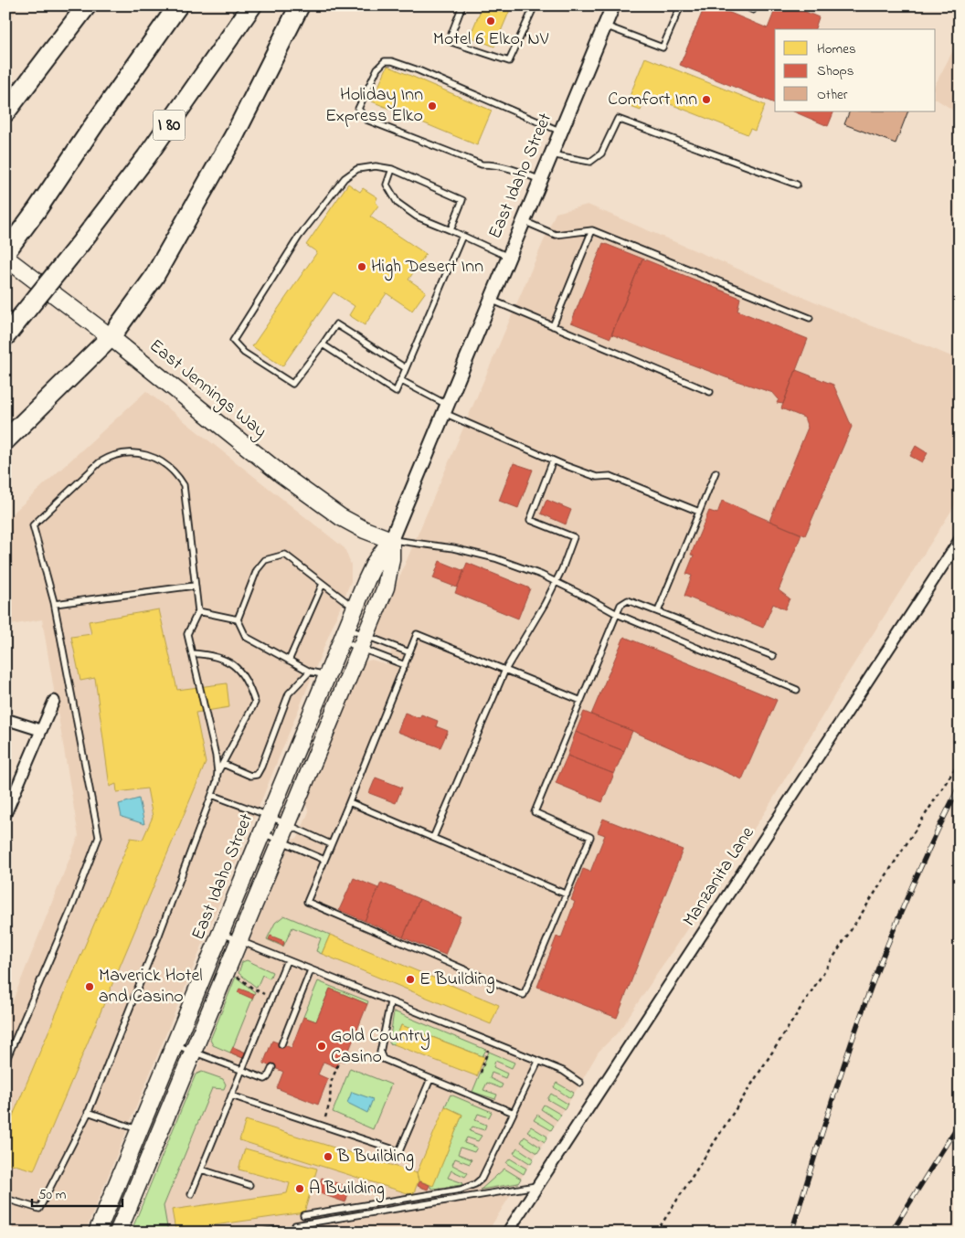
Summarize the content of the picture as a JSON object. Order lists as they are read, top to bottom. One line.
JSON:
{"streets":{"highway":["I 80"],"main road":["East Idaho Street","East Jennings Way"],"street":["Manzanita Lane"]},"crossings":[["East Idaho Street","East Jennings Way"]],"places":["Motel 6 Elko, NV","Comfort Inn","Holiday Inn Express Elko","High Desert Inn","E Building","Maverick Hotel and Casino","Gold Country Casino","B Building","A Building"],"legend":["Homes","Shops","Other"],"scale_bar":"50 m"}
